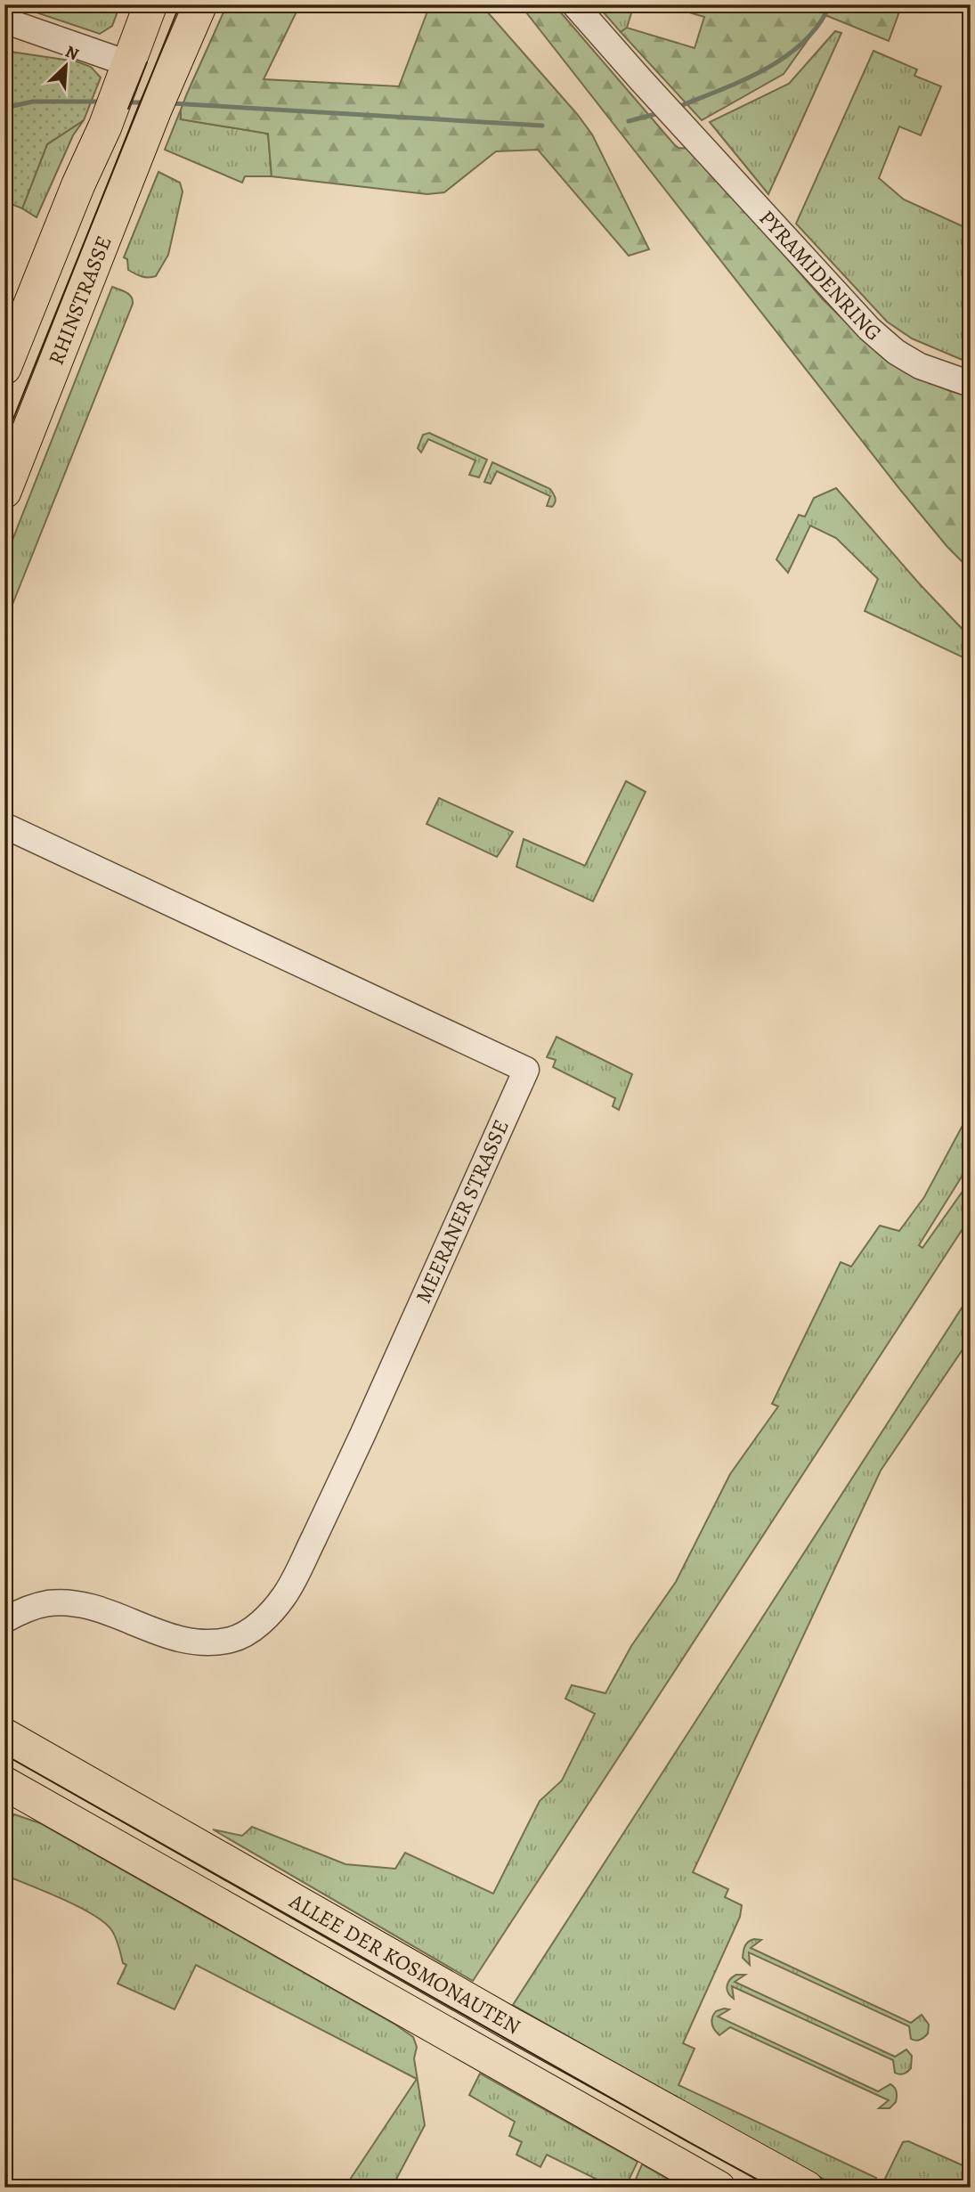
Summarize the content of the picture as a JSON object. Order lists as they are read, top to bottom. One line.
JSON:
{"streets":{"main road":["RHINSTRASSE","ALLEE DER KOSMONAUTEN"],"street":["PYRAMIDENRING","MEERANER STRASSE"]},"north":"top right"}
